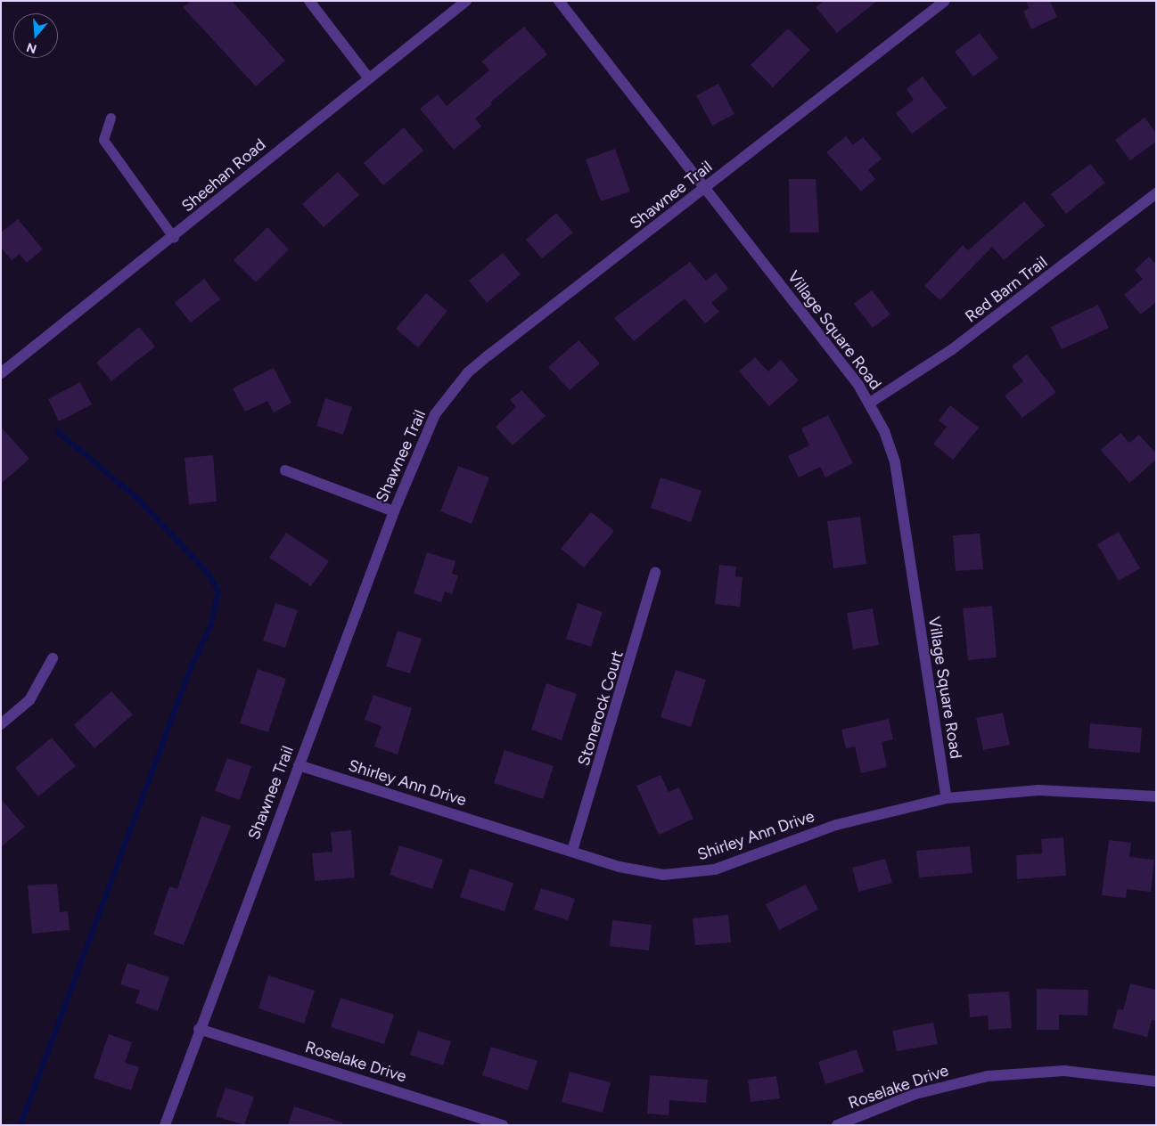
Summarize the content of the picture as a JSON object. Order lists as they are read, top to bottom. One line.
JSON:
{"streets":{"street":["Sheehan Road","Shawnee Trail","Red Barn Trail","Village Square Road","Stonerock Court","Shirley Ann Drive","Roselake Drive"]},"crossings":[["Shawnee Trail","Village Square Road"],["Shawnee Trail","Shirley Ann Drive"],["Shawnee Trail","Roselake Drive"],["Red Barn Trail","Village Square Road"],["Village Square Road","Shirley Ann Drive"],["Stonerock Court","Shirley Ann Drive"]],"north":"bottom"}
